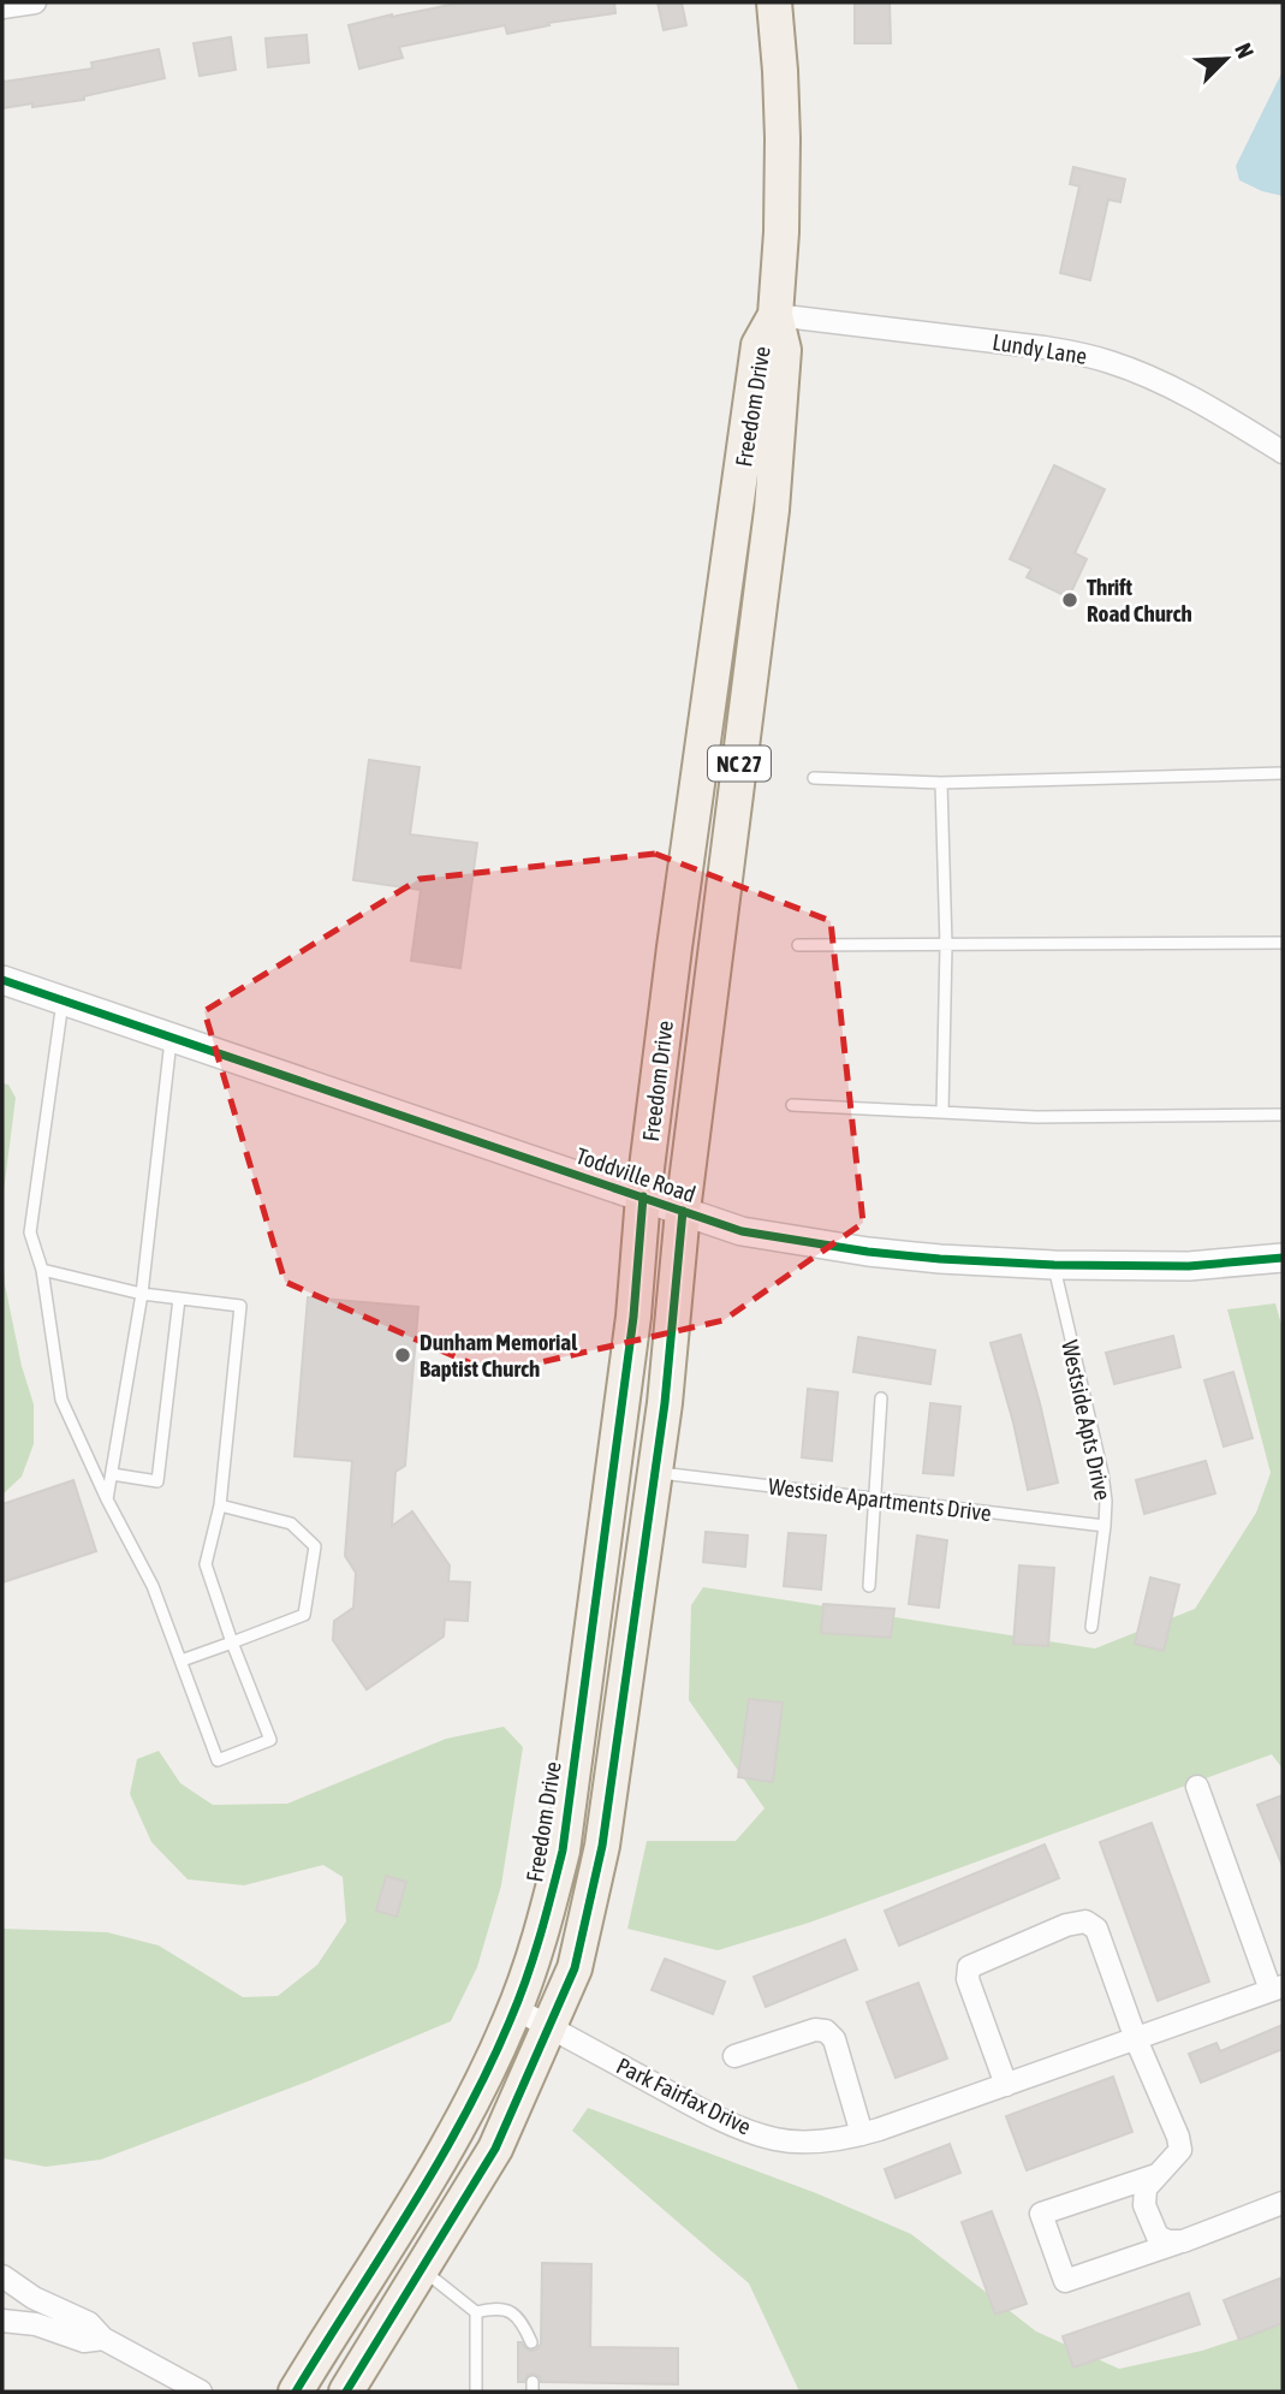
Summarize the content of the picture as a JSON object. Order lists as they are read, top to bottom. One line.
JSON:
{"streets":{"main road":["Freedom Drive","NC 27"],"street":["Lundy Lane","Toddville Road","Park Fairfax Drive"],"lane":["Westside Apts Drive","Westside Apartments Drive"]},"crossings":[["Lundy Lane","Freedom Drive"],["Freedom Drive","Toddville Road"],["Freedom Drive","Westside Apartments Drive"],["Freedom Drive","Park Fairfax Drive"],["Toddville Road","Westside Apts Drive"],["Westside Apts Drive","Westside Apartments Drive"]],"places":["Thrift Road Church","Dunham Memorial Baptist Church"],"north":"top right"}
